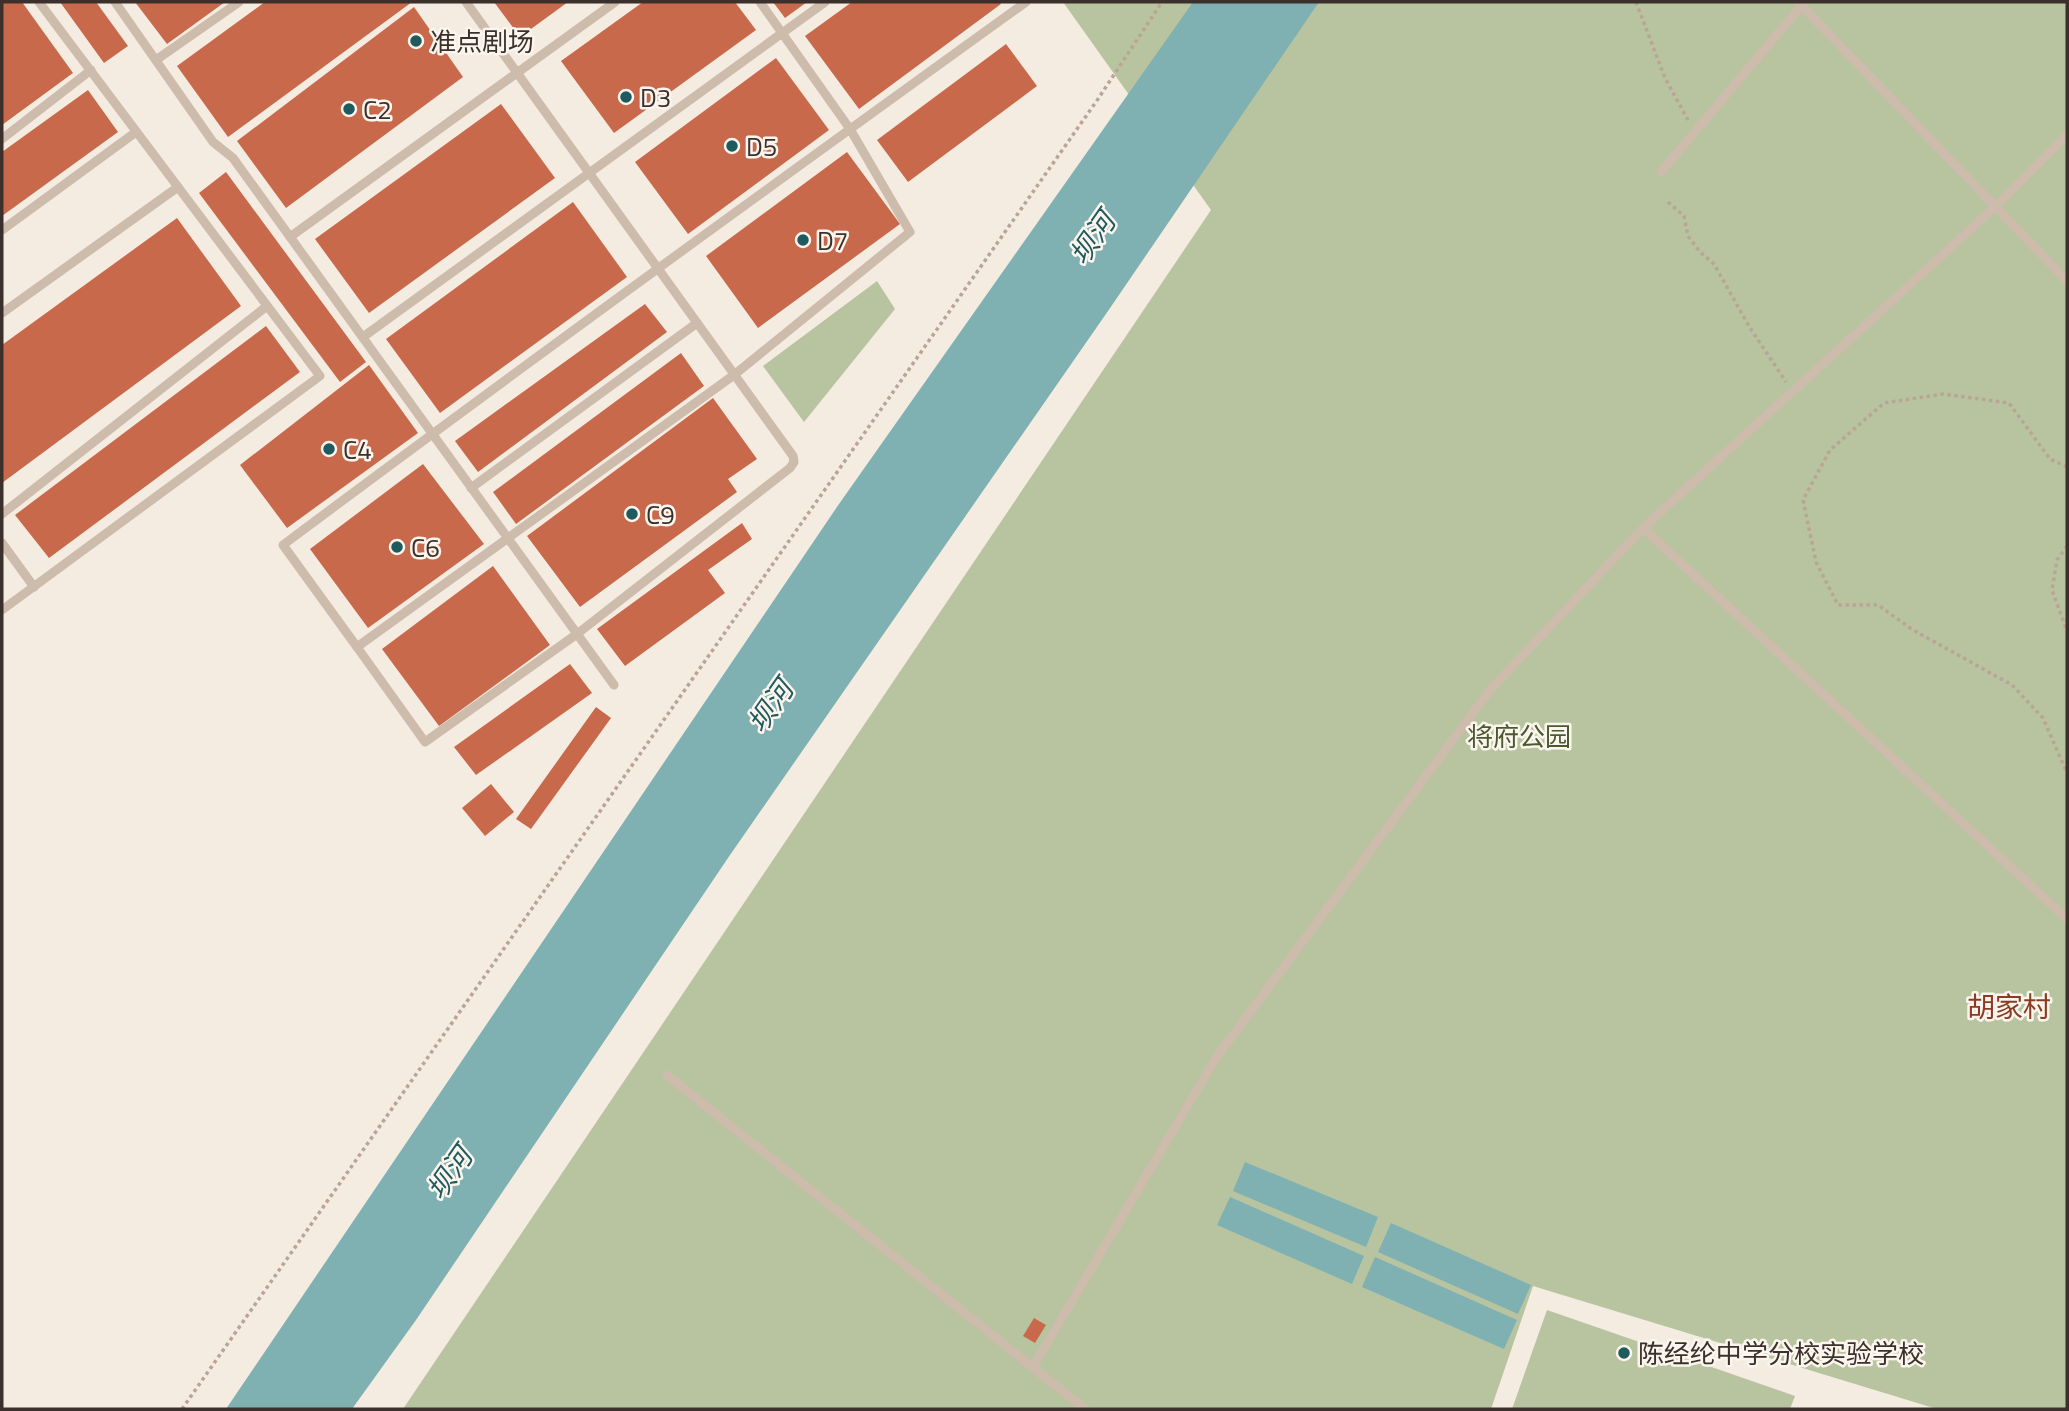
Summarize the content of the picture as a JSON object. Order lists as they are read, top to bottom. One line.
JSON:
{"districts":["胡家村"],"water":["坝河"],"parks":["将府公园"],"places":["准点剧场","D3","C2","D5","D7","C4","C9","C6","陈经纶中学分校实验学校"]}
